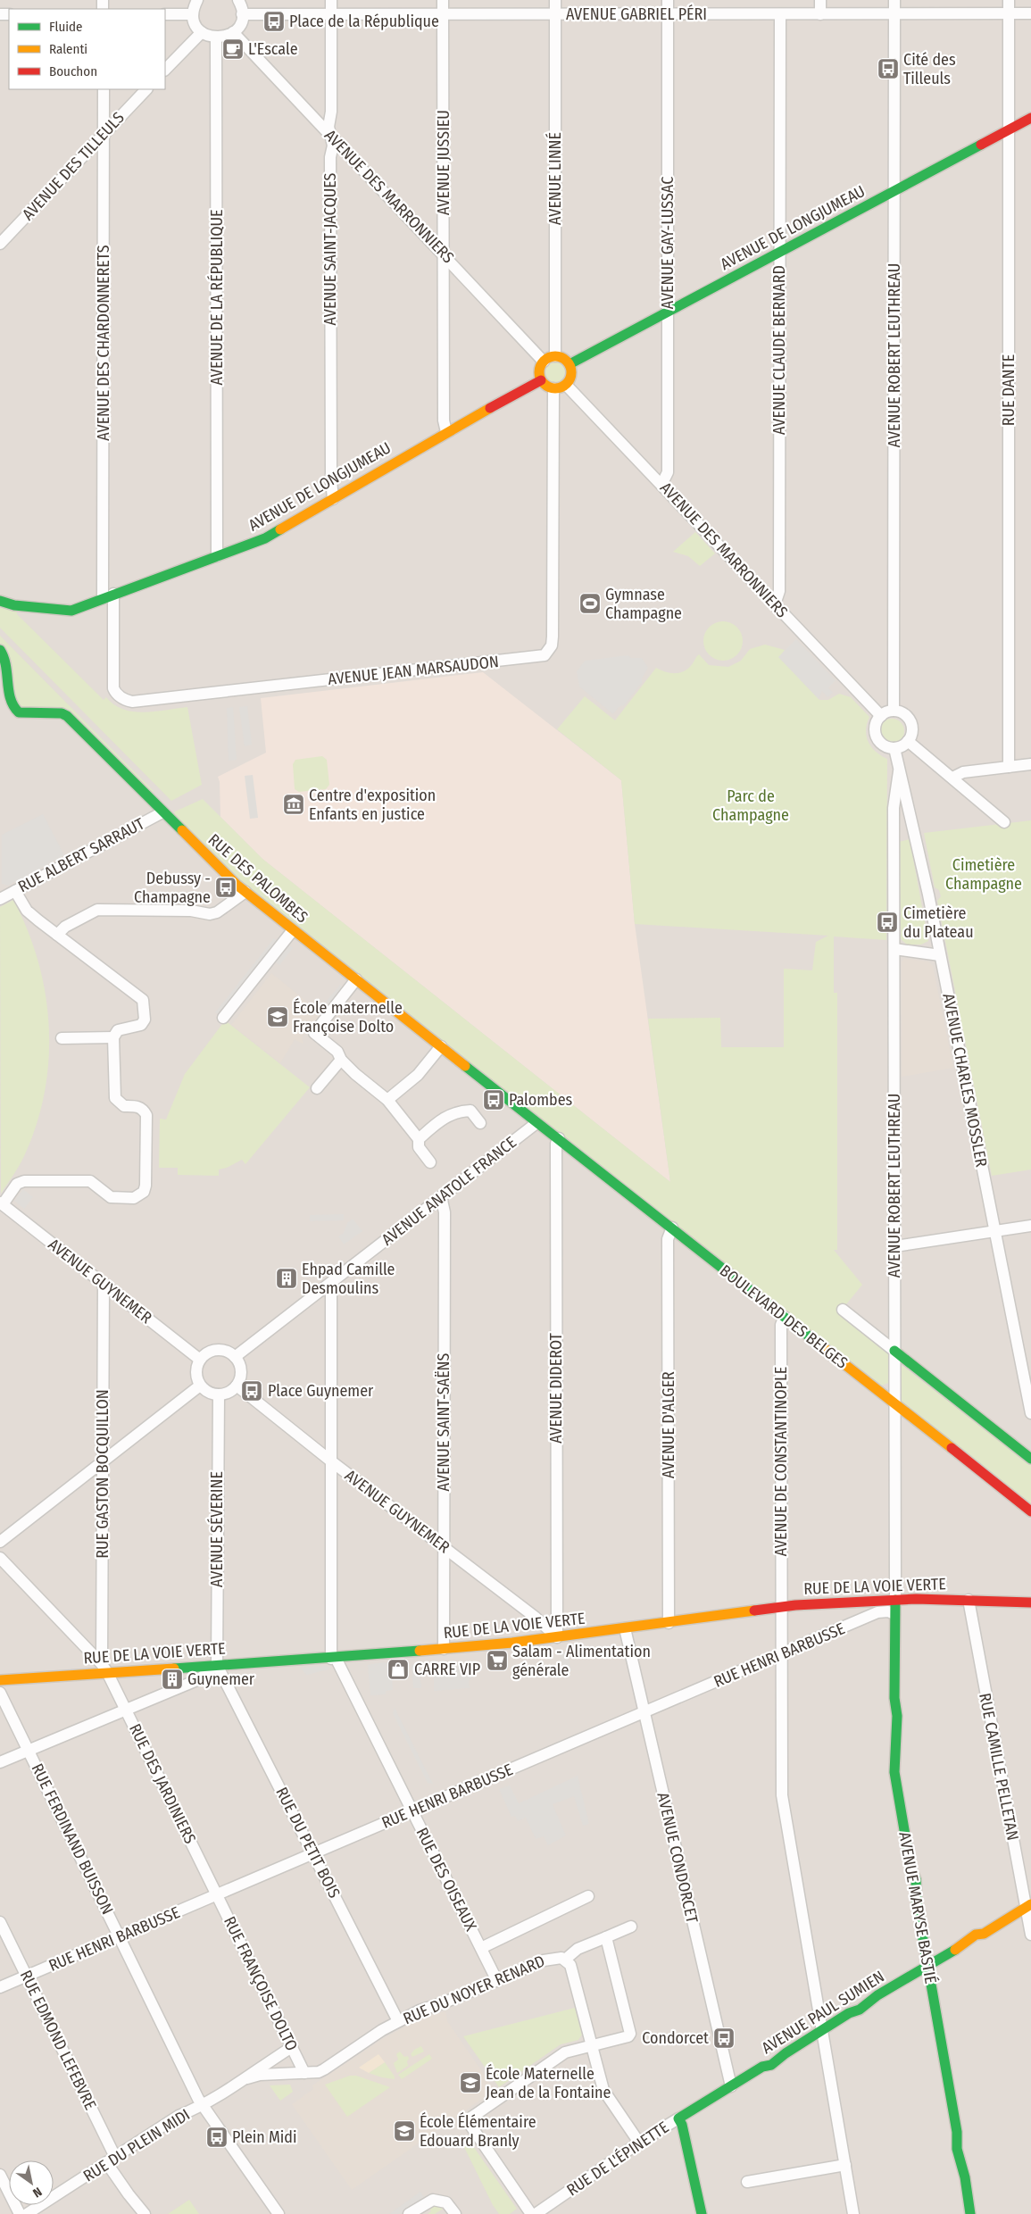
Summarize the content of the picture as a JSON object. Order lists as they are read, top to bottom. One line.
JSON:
{"streets":{"street":["AVENUE GABRIEL PÉRI","AVENUE JUSSIEU","AVENUE DES TILLEULS","AVENUE LINNÉ","AVENUE DES MARRONNIERS","AVENUE DE LONGJUMEAU","AVENUE GAY-LUSSAC","AVENUE SAINT-JACQUES","AVENUE DE LA RÉPUBLIQUE","AVENUE DES CHARDONNERETS","AVENUE CLAUDE BERNARD","AVENUE ROBERT LEUTHREAU","RUE DANTE","AVENUE JEAN MARSAUDON","RUE ALBERT SARRAUT","RUE DES PALOMBES","AVENUE CHARLES MOSSLER","AVENUE ANATOLE FRANCE","AVENUE GUYNEMER","BOULEVARD DES BELGES","AVENUE DIDEROT","AVENUE SAINT-SAËNS","AVENUE D'ALGER","AVENUE DE CONSTANTINOPLE","RUE GASTON BOCQUILLON","AVENUE SÉVERINE","RUE DE LA VOIE VERTE","RUE HENRI BARBUSSE","RUE CAMILLE PELLETAN","RUE DES JARDINIERS","RUE FERDINAND BUISSON","RUE DU PETIT BOIS","AVENUE CONDORCET","RUE DES OISEAUX","AVENUE MARYSE BASTIÉ","RUE FRANÇOISE DOLTO","RUE DU NOYER RENARD","AVENUE PAUL SUMIEN","RUE EDMOND LEFEBVRE","RUE DU PLEIN MIDI","RUE DE L'ÉPINETTE"]},"crossings":[["AVENUE GABRIEL PÉRI","AVENUE JUSSIEU"],["AVENUE GABRIEL PÉRI","AVENUE LINNÉ"],["AVENUE GABRIEL PÉRI","AVENUE GAY-LUSSAC"],["AVENUE GABRIEL PÉRI","AVENUE SAINT-JACQUES"],["AVENUE GABRIEL PÉRI","AVENUE CLAUDE BERNARD"],["AVENUE GABRIEL PÉRI","AVENUE ROBERT LEUTHREAU"],["AVENUE GABRIEL PÉRI","RUE DANTE"],["AVENUE JUSSIEU","AVENUE DES MARRONNIERS"],["AVENUE JUSSIEU","AVENUE DE LONGJUMEAU"],["AVENUE DES TILLEULS","AVENUE DES CHARDONNERETS"],["AVENUE LINNÉ","AVENUE DES MARRONNIERS"],["AVENUE LINNÉ","AVENUE DE LONGJUMEAU"],["AVENUE LINNÉ","AVENUE JEAN MARSAUDON"],["AVENUE DES MARRONNIERS","AVENUE DE LONGJUMEAU"],["AVENUE DES MARRONNIERS","AVENUE GAY-LUSSAC"],["AVENUE DES MARRONNIERS","AVENUE SAINT-JACQUES"],["AVENUE DES MARRONNIERS","AVENUE CLAUDE BERNARD"],["AVENUE DES MARRONNIERS","AVENUE ROBERT LEUTHREAU"],["AVENUE DES MARRONNIERS","AVENUE JEAN MARSAUDON"],["AVENUE DES MARRONNIERS","AVENUE CHARLES MOSSLER"],["AVENUE DE LONGJUMEAU","AVENUE GAY-LUSSAC"],["AVENUE DE LONGJUMEAU","AVENUE SAINT-JACQUES"],["AVENUE DE LONGJUMEAU","AVENUE DE LA RÉPUBLIQUE"],["AVENUE DE LONGJUMEAU","AVENUE DES CHARDONNERETS"],["AVENUE DE LONGJUMEAU","AVENUE CLAUDE BERNARD"],["AVENUE DE LONGJUMEAU","AVENUE ROBERT LEUTHREAU"],["AVENUE DE LONGJUMEAU","RUE DANTE"],["AVENUE DE LONGJUMEAU","AVENUE JEAN MARSAUDON"],["AVENUE DES CHARDONNERETS","AVENUE JEAN MARSAUDON"],["AVENUE ROBERT LEUTHREAU","AVENUE CHARLES MOSSLER"],["AVENUE ROBERT LEUTHREAU","BOULEVARD DES BELGES"],["AVENUE ROBERT LEUTHREAU","RUE DE LA VOIE VERTE"],["AVENUE ROBERT LEUTHREAU","AVENUE MARYSE BASTIÉ"],["RUE ALBERT SARRAUT","RUE DES PALOMBES"],["RUE DES PALOMBES","AVENUE ANATOLE FRANCE"],["RUE DES PALOMBES","BOULEVARD DES BELGES"],["AVENUE ANATOLE FRANCE","AVENUE GUYNEMER"],["AVENUE ANATOLE FRANCE","BOULEVARD DES BELGES"],["AVENUE ANATOLE FRANCE","AVENUE SAINT-SAËNS"],["AVENUE ANATOLE FRANCE","AVENUE SÉVERINE"],["AVENUE GUYNEMER","AVENUE DIDEROT"],["AVENUE GUYNEMER","AVENUE SAINT-SAËNS"],["AVENUE GUYNEMER","RUE GASTON BOCQUILLON"],["AVENUE GUYNEMER","AVENUE SÉVERINE"],["AVENUE GUYNEMER","RUE DE LA VOIE VERTE"],["BOULEVARD DES BELGES","AVENUE DIDEROT"],["BOULEVARD DES BELGES","AVENUE D'ALGER"],["BOULEVARD DES BELGES","AVENUE DE CONSTANTINOPLE"],["AVENUE DIDEROT","RUE DE LA VOIE VERTE"],["AVENUE SAINT-SAËNS","RUE DE LA VOIE VERTE"],["AVENUE D'ALGER","RUE DE LA VOIE VERTE"],["AVENUE DE CONSTANTINOPLE","RUE DE LA VOIE VERTE"],["AVENUE DE CONSTANTINOPLE","RUE HENRI BARBUSSE"],["AVENUE DE CONSTANTINOPLE","AVENUE PAUL SUMIEN"],["RUE GASTON BOCQUILLON","RUE DE LA VOIE VERTE"],["RUE GASTON BOCQUILLON","RUE DES JARDINIERS"],["AVENUE SÉVERINE","RUE DE LA VOIE VERTE"],["AVENUE SÉVERINE","RUE DU PETIT BOIS"],["RUE DE LA VOIE VERTE","RUE CAMILLE PELLETAN"],["RUE DE LA VOIE VERTE","RUE DES JARDINIERS"],["RUE DE LA VOIE VERTE","RUE DU PETIT BOIS"],["RUE DE LA VOIE VERTE","AVENUE CONDORCET"],["RUE DE LA VOIE VERTE","RUE DES OISEAUX"],["RUE DE LA VOIE VERTE","AVENUE MARYSE BASTIÉ"],["RUE HENRI BARBUSSE","RUE DES JARDINIERS"],["RUE HENRI BARBUSSE","RUE FERDINAND BUISSON"],["RUE HENRI BARBUSSE","RUE DU PETIT BOIS"],["RUE HENRI BARBUSSE","AVENUE CONDORCET"],["RUE HENRI BARBUSSE","RUE DES OISEAUX"],["RUE HENRI BARBUSSE","AVENUE MARYSE BASTIÉ"],["RUE HENRI BARBUSSE","RUE FRANÇOISE DOLTO"],["RUE HENRI BARBUSSE","RUE EDMOND LEFEBVRE"],["RUE CAMILLE PELLETAN","AVENUE PAUL SUMIEN"],["RUE DES JARDINIERS","RUE FRANÇOISE DOLTO"],["RUE FERDINAND BUISSON","RUE DU PLEIN MIDI"],["RUE DU PETIT BOIS","RUE DU NOYER RENARD"],["AVENUE CONDORCET","AVENUE PAUL SUMIEN"],["RUE DES OISEAUX","RUE DU NOYER RENARD"],["AVENUE MARYSE BASTIÉ","AVENUE PAUL SUMIEN"],["RUE FRANÇOISE DOLTO","RUE DU NOYER RENARD"],["RUE FRANÇOISE DOLTO","RUE DU PLEIN MIDI"],["RUE DU NOYER RENARD","RUE DU PLEIN MIDI"],["RUE DU NOYER RENARD","RUE DE L'ÉPINETTE"],["AVENUE PAUL SUMIEN","RUE DE L'ÉPINETTE"],["RUE EDMOND LEFEBVRE","RUE DU PLEIN MIDI"]],"parks":["Parc de Champagne","Cimetière Champagne"],"places":{"bus stop":["Place de la République","Cité des Tilleuls","Debussy - Champagne","Cimetière du Plateau","Palombes","Place Guynemer","Condorcet","Plein Midi"],"cafe":["L'Escale"],"sports":["Gymnase Champagne"],"museum":["Centre d'exposition Enfants en justice"],"school or university":["École maternelle Françoise Dolto","École Maternelle Jean de la Fontaine","École Élémentaire Edouard Branly"],"building":["Ehpad Camille Desmoulins","Guynemer"],"supermarket":["Salam - Alimentation générale"],"shop":["CARRE VIP"]},"legend":["Fluide","Ralenti","Bouchon"],"north":"bottom right"}
